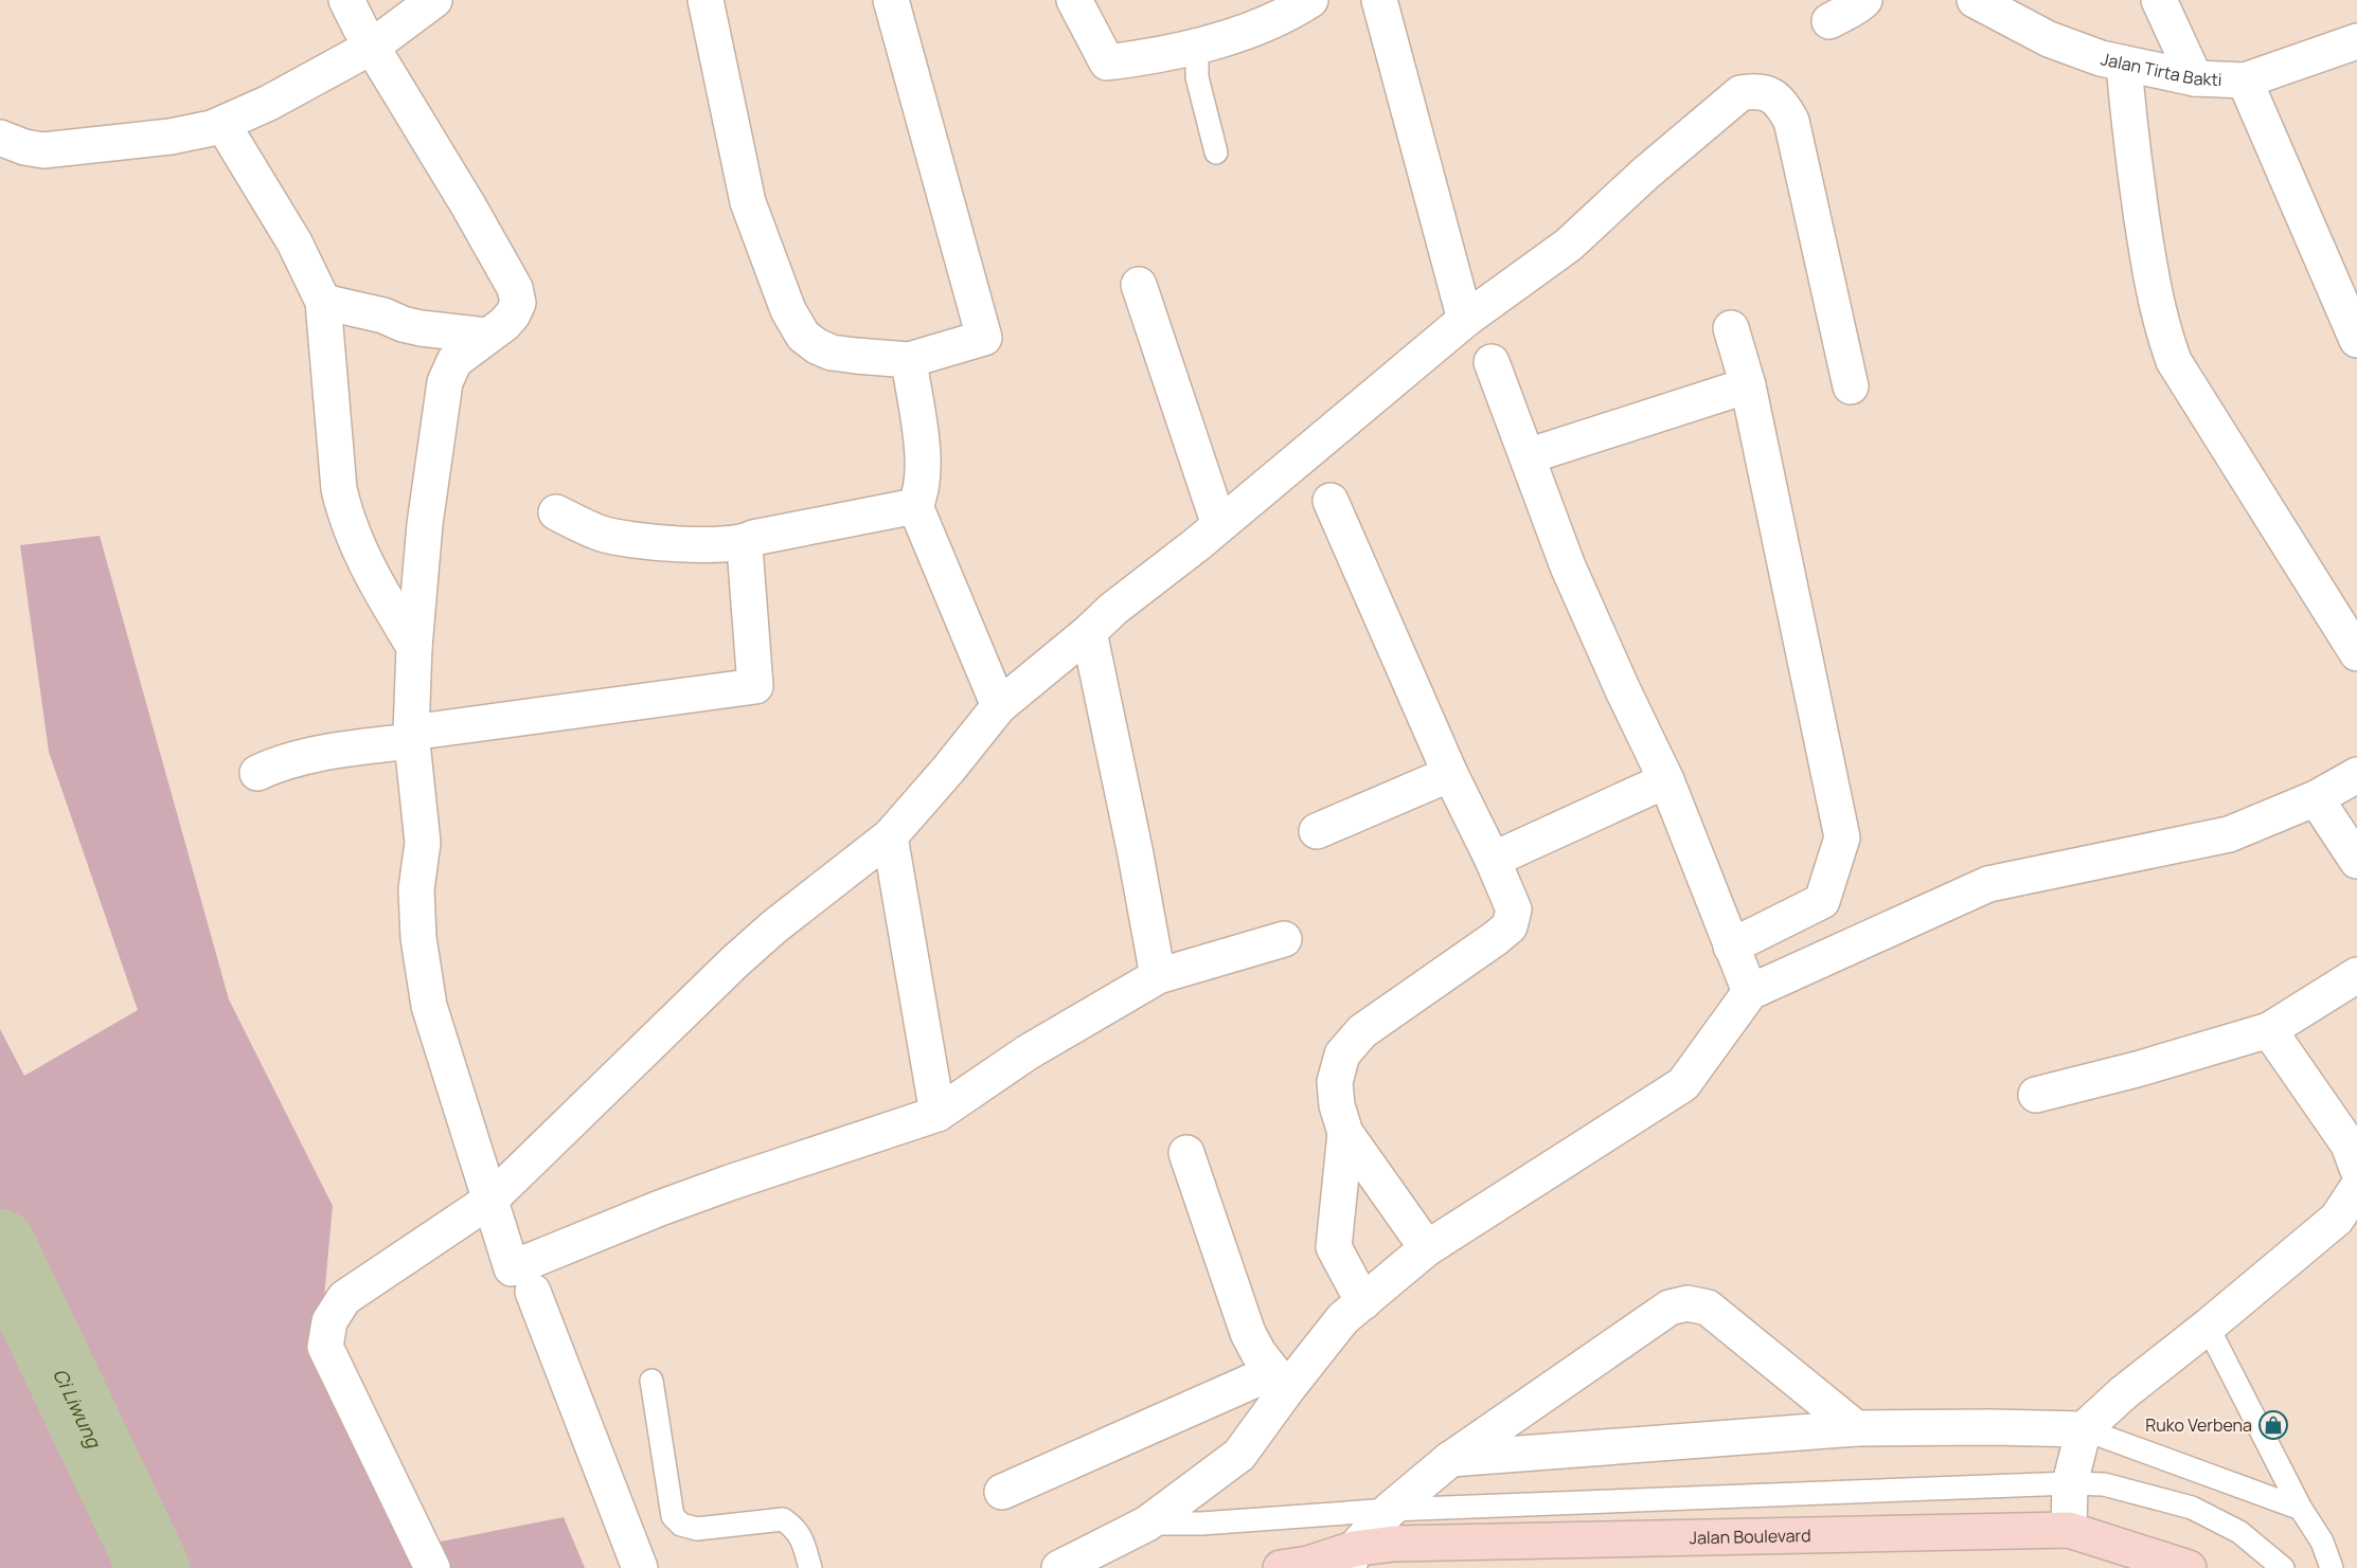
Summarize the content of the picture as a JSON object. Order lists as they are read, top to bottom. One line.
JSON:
{"streets":{"main road":["Jalan Boulevard"],"street":["Jalan Tirta Bakti"]},"water":["Ci Liwung"],"places":{"shop":["Ruko Verbena"]}}
